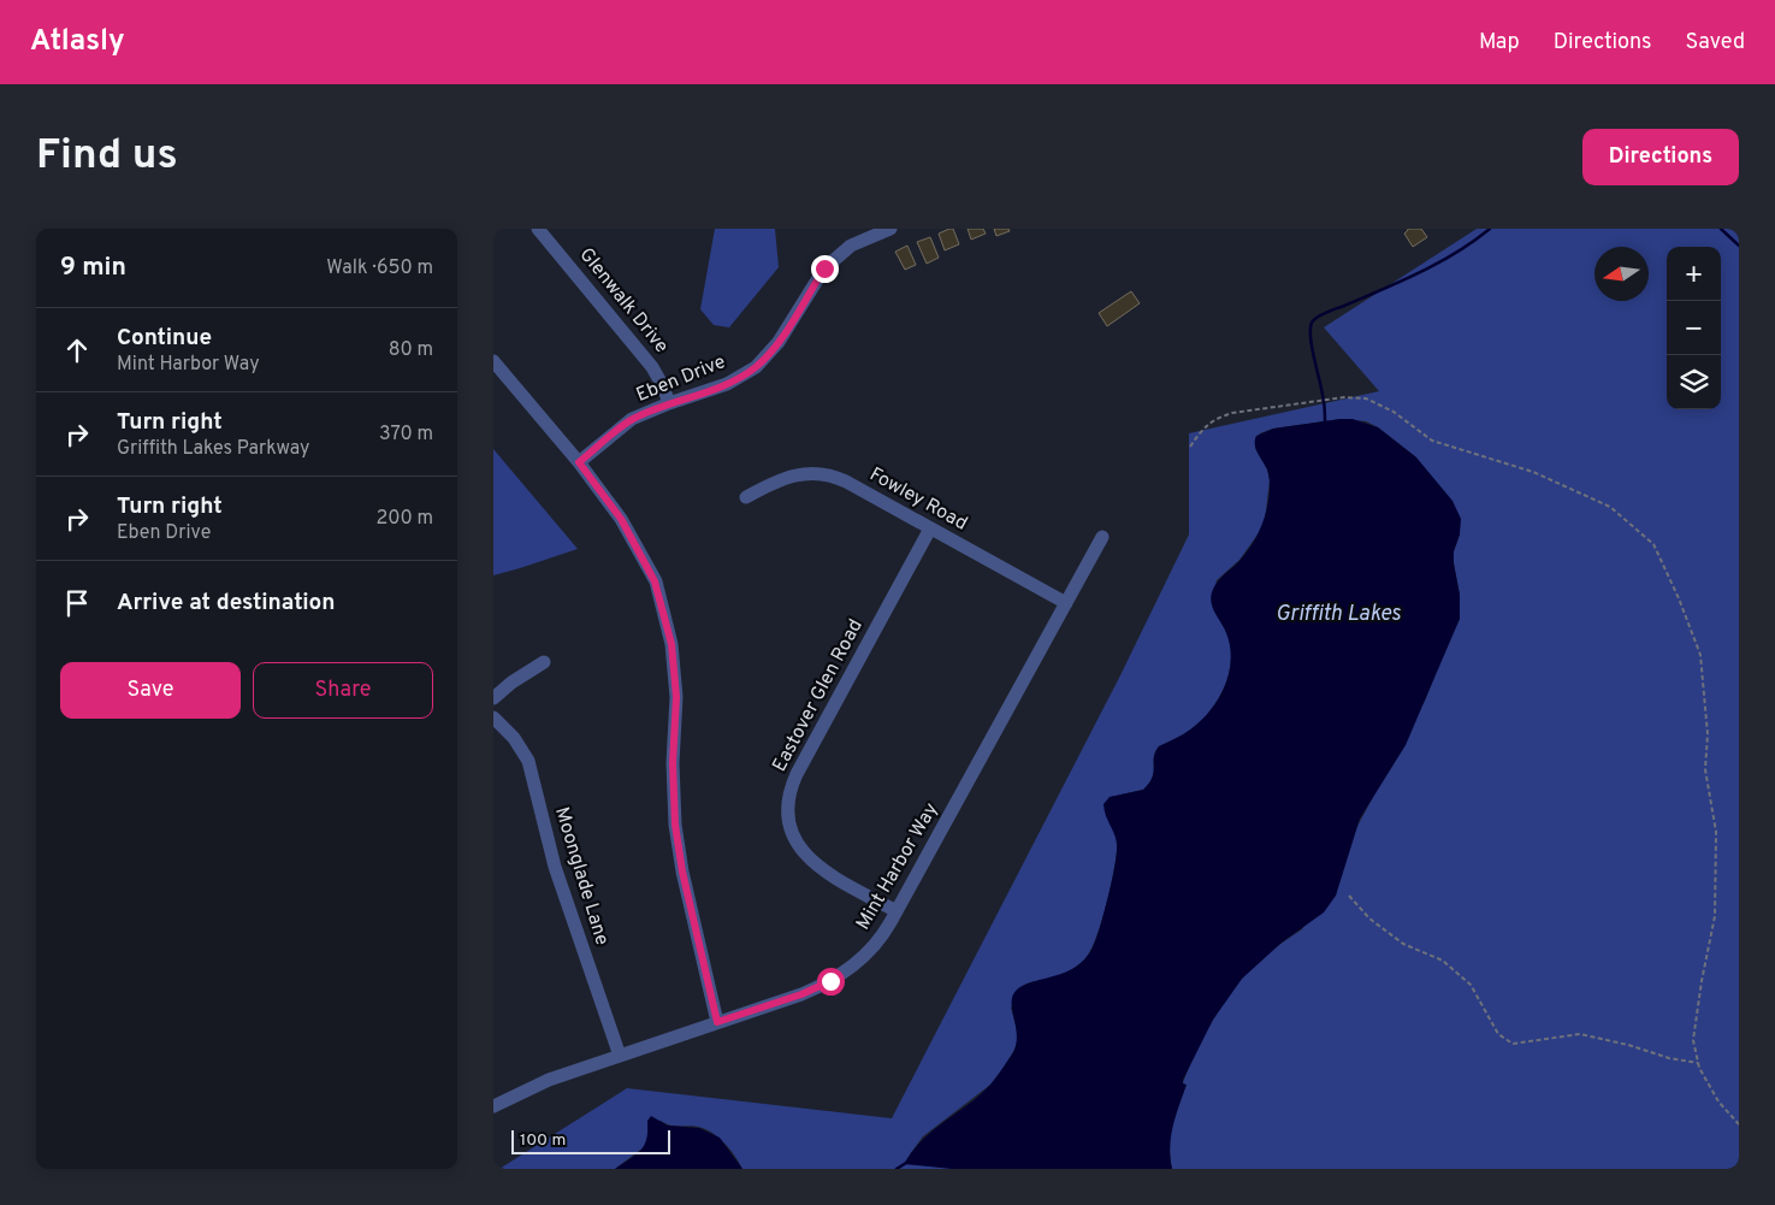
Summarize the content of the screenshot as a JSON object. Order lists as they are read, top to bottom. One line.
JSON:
{"streets":{"street":["Glenwalk Drive","Eben Drive","Fowley Road","Eastover Glen Road","Mint Harbor Way","Moonglade Lane"]},"crossings":[["Glenwalk Drive","Eben Drive"],["Fowley Road","Eastover Glen Road"],["Fowley Road","Mint Harbor Way"],["Eastover Glen Road","Mint Harbor Way"],["Mint Harbor Way","Moonglade Lane"]],"water":["Griffith Lakes"],"scale_bar":"100 m","north":"left","page":{"header":"Atlasly","nav":["Map","Directions","Saved"],"buttons":["Directions",["Save","Share"]],"title":"Find us","heading":["9 min","Walk · 650 m"],"map_buttons":["+","−"],"list":[["Continue","Mint Harbor Way","80 m"],["Turn right","Griffith Lakes Parkway","370 m"],["Turn right","Eben Drive","200 m"],"Arrive at destination"],"scale":"100 m"}}
